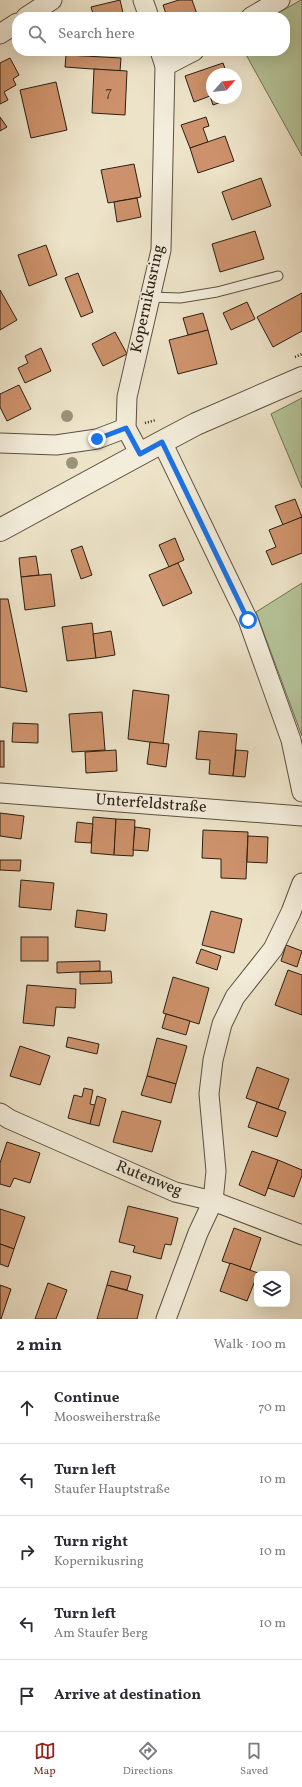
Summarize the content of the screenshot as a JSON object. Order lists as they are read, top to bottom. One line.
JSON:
{"streets":{"street":["Kopernikusring","Unterfeldstraße","Rutenweg"]},"house_numbers":["7"],"north":"top right","page":{"search":"Search here","heading":["2 min","Walk · 100 m"],"list":[["Continue","Moosweiherstraße","70 m"],["Turn left","Staufer Hauptstraße","10 m"],["Turn right","Kopernikusring","10 m"],["Turn left","Am Staufer Berg","10 m"],"Arrive at destination"],"nav":["Map","Directions","Saved"]}}
